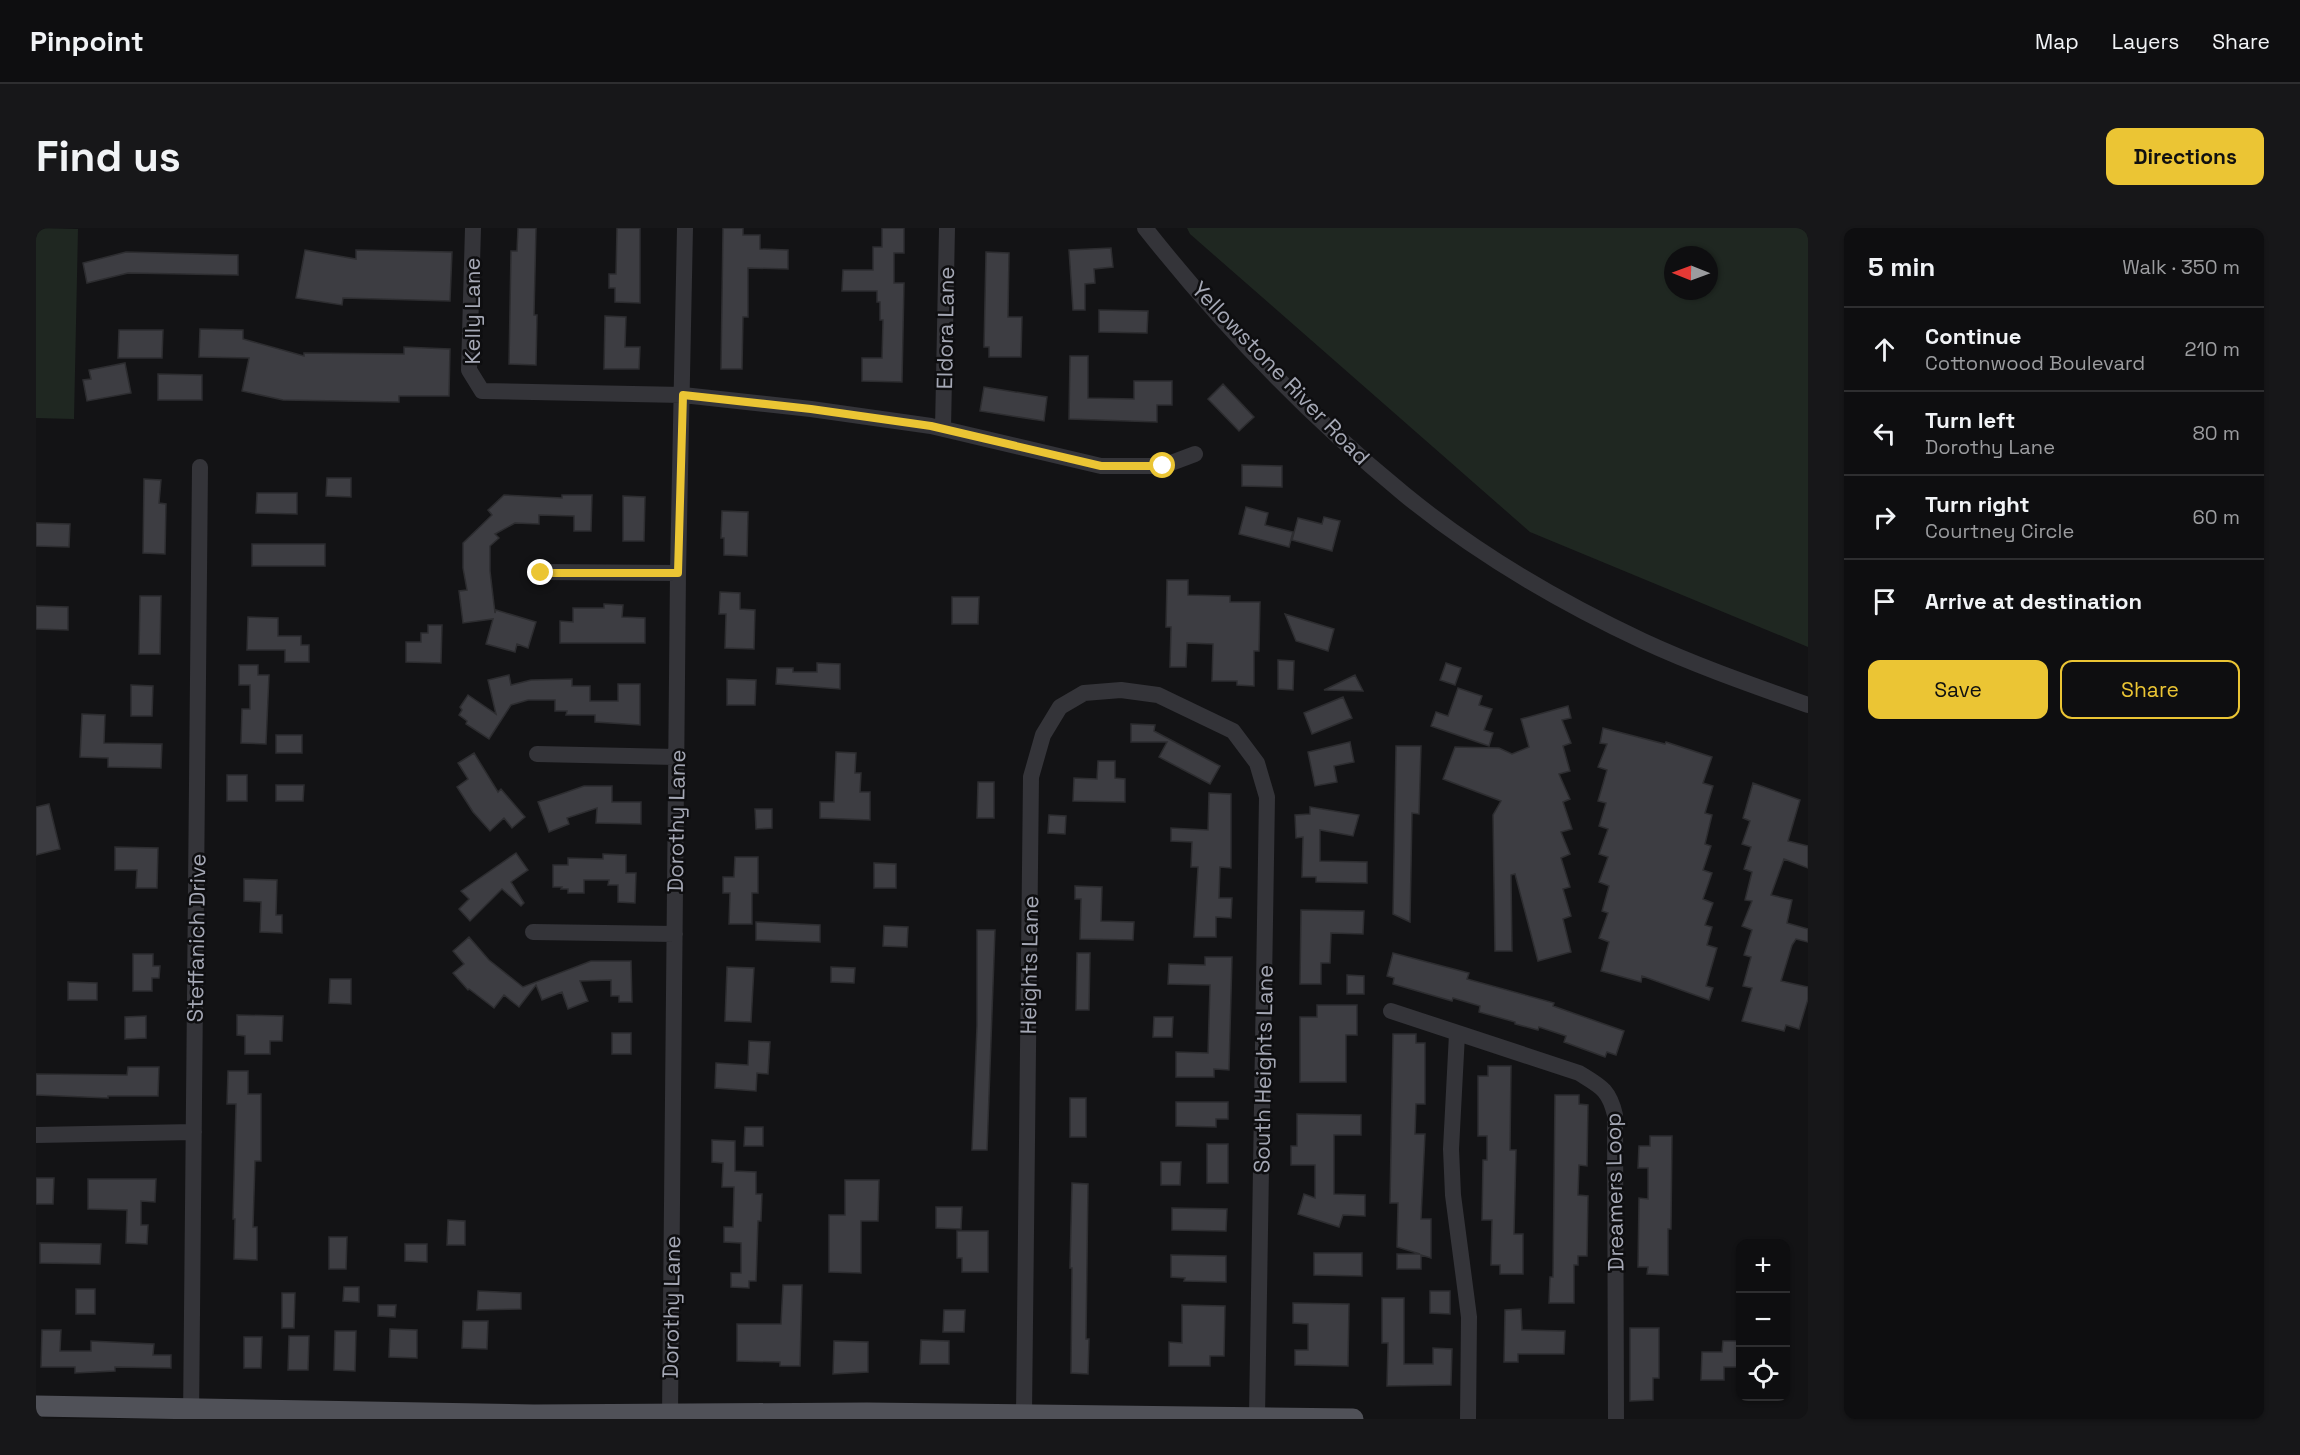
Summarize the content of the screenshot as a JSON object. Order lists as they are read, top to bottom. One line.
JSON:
{"streets":{"street":["Kelly Lane","Eldora Lane","Yellowstone River Road","Dorothy Lane","Steffanich Drive","Heights Lane","South Heights Lane","Dreamers Loop"]},"crossings":[["Kelly Lane","Dorothy Lane"],["Heights Lane","South Heights Lane"]],"north":"left","page":{"header":"Pinpoint","nav":["Map","Layers","Share"],"buttons":["Directions",["Save","Share"]],"title":"Find us","heading":["5 min","Walk · 350 m"],"list":[["Continue","Cottonwood Boulevard","210 m"],["Turn left","Dorothy Lane","80 m"],["Turn right","Courtney Circle","60 m"],"Arrive at destination"],"map_buttons":["+","−"]}}
